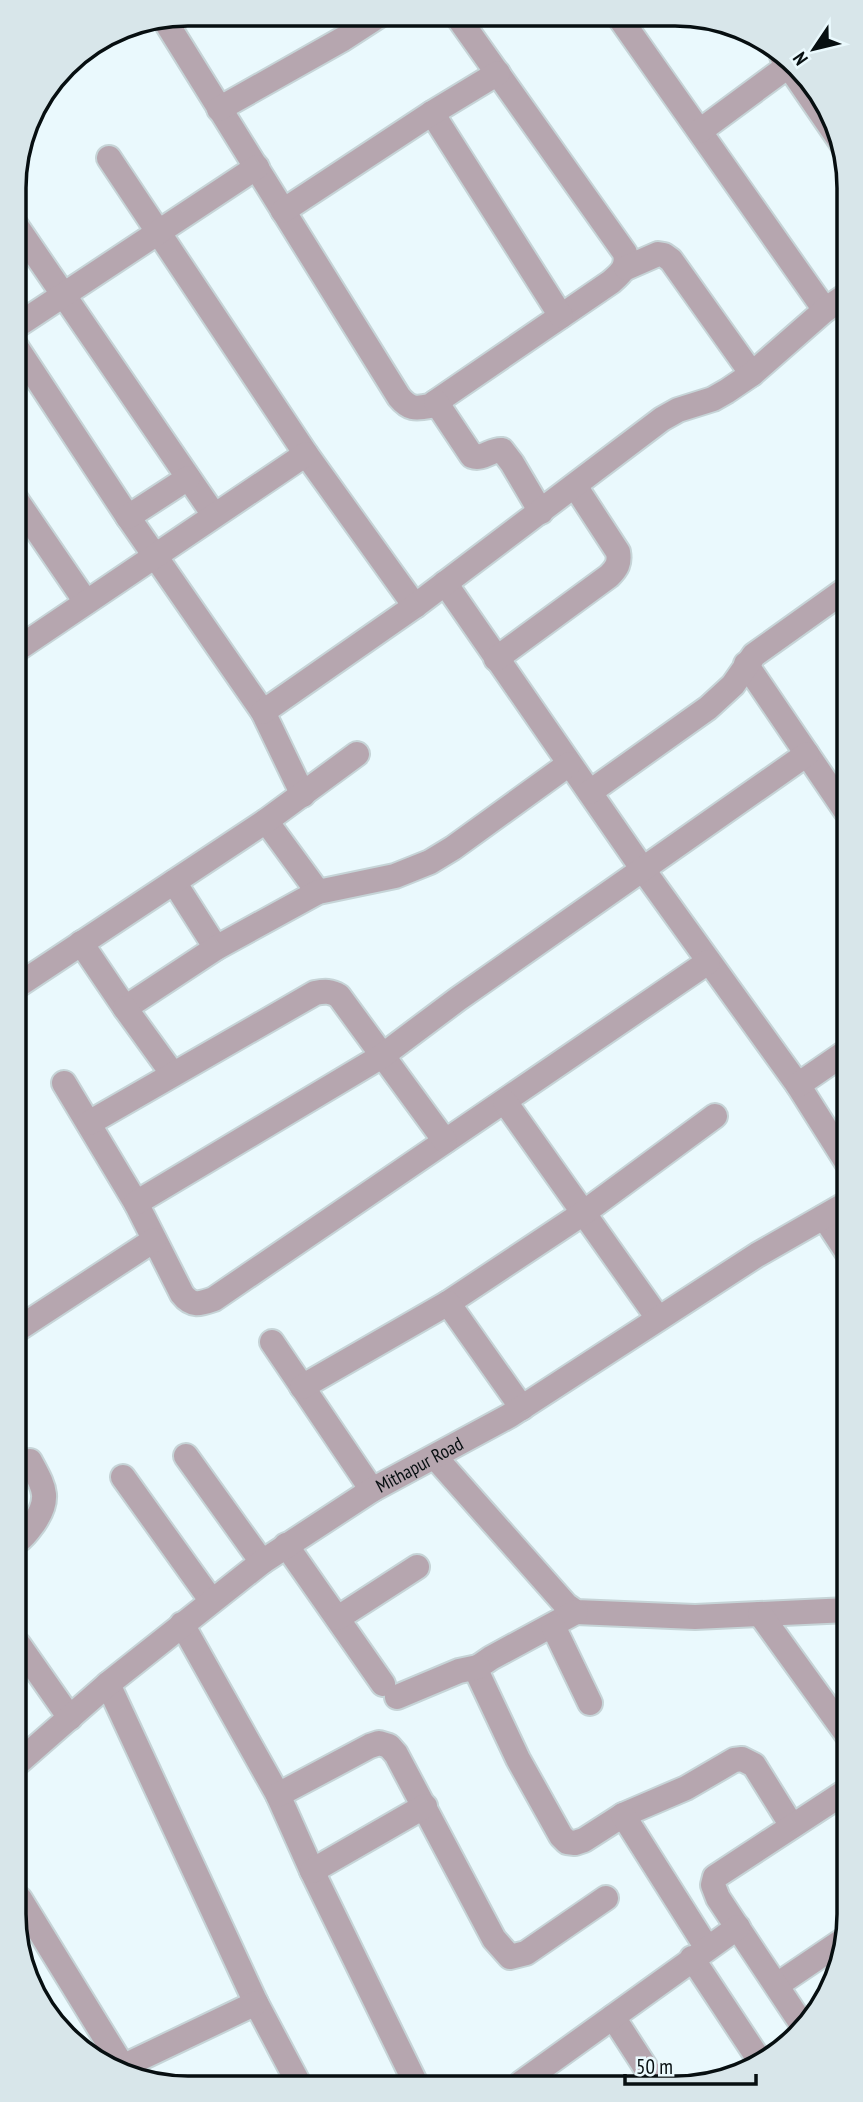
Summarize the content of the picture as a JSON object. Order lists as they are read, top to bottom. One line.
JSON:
{"streets":{"street":["Mithapur Road"]},"scale_bar":"50 m","north":"bottom left"}
